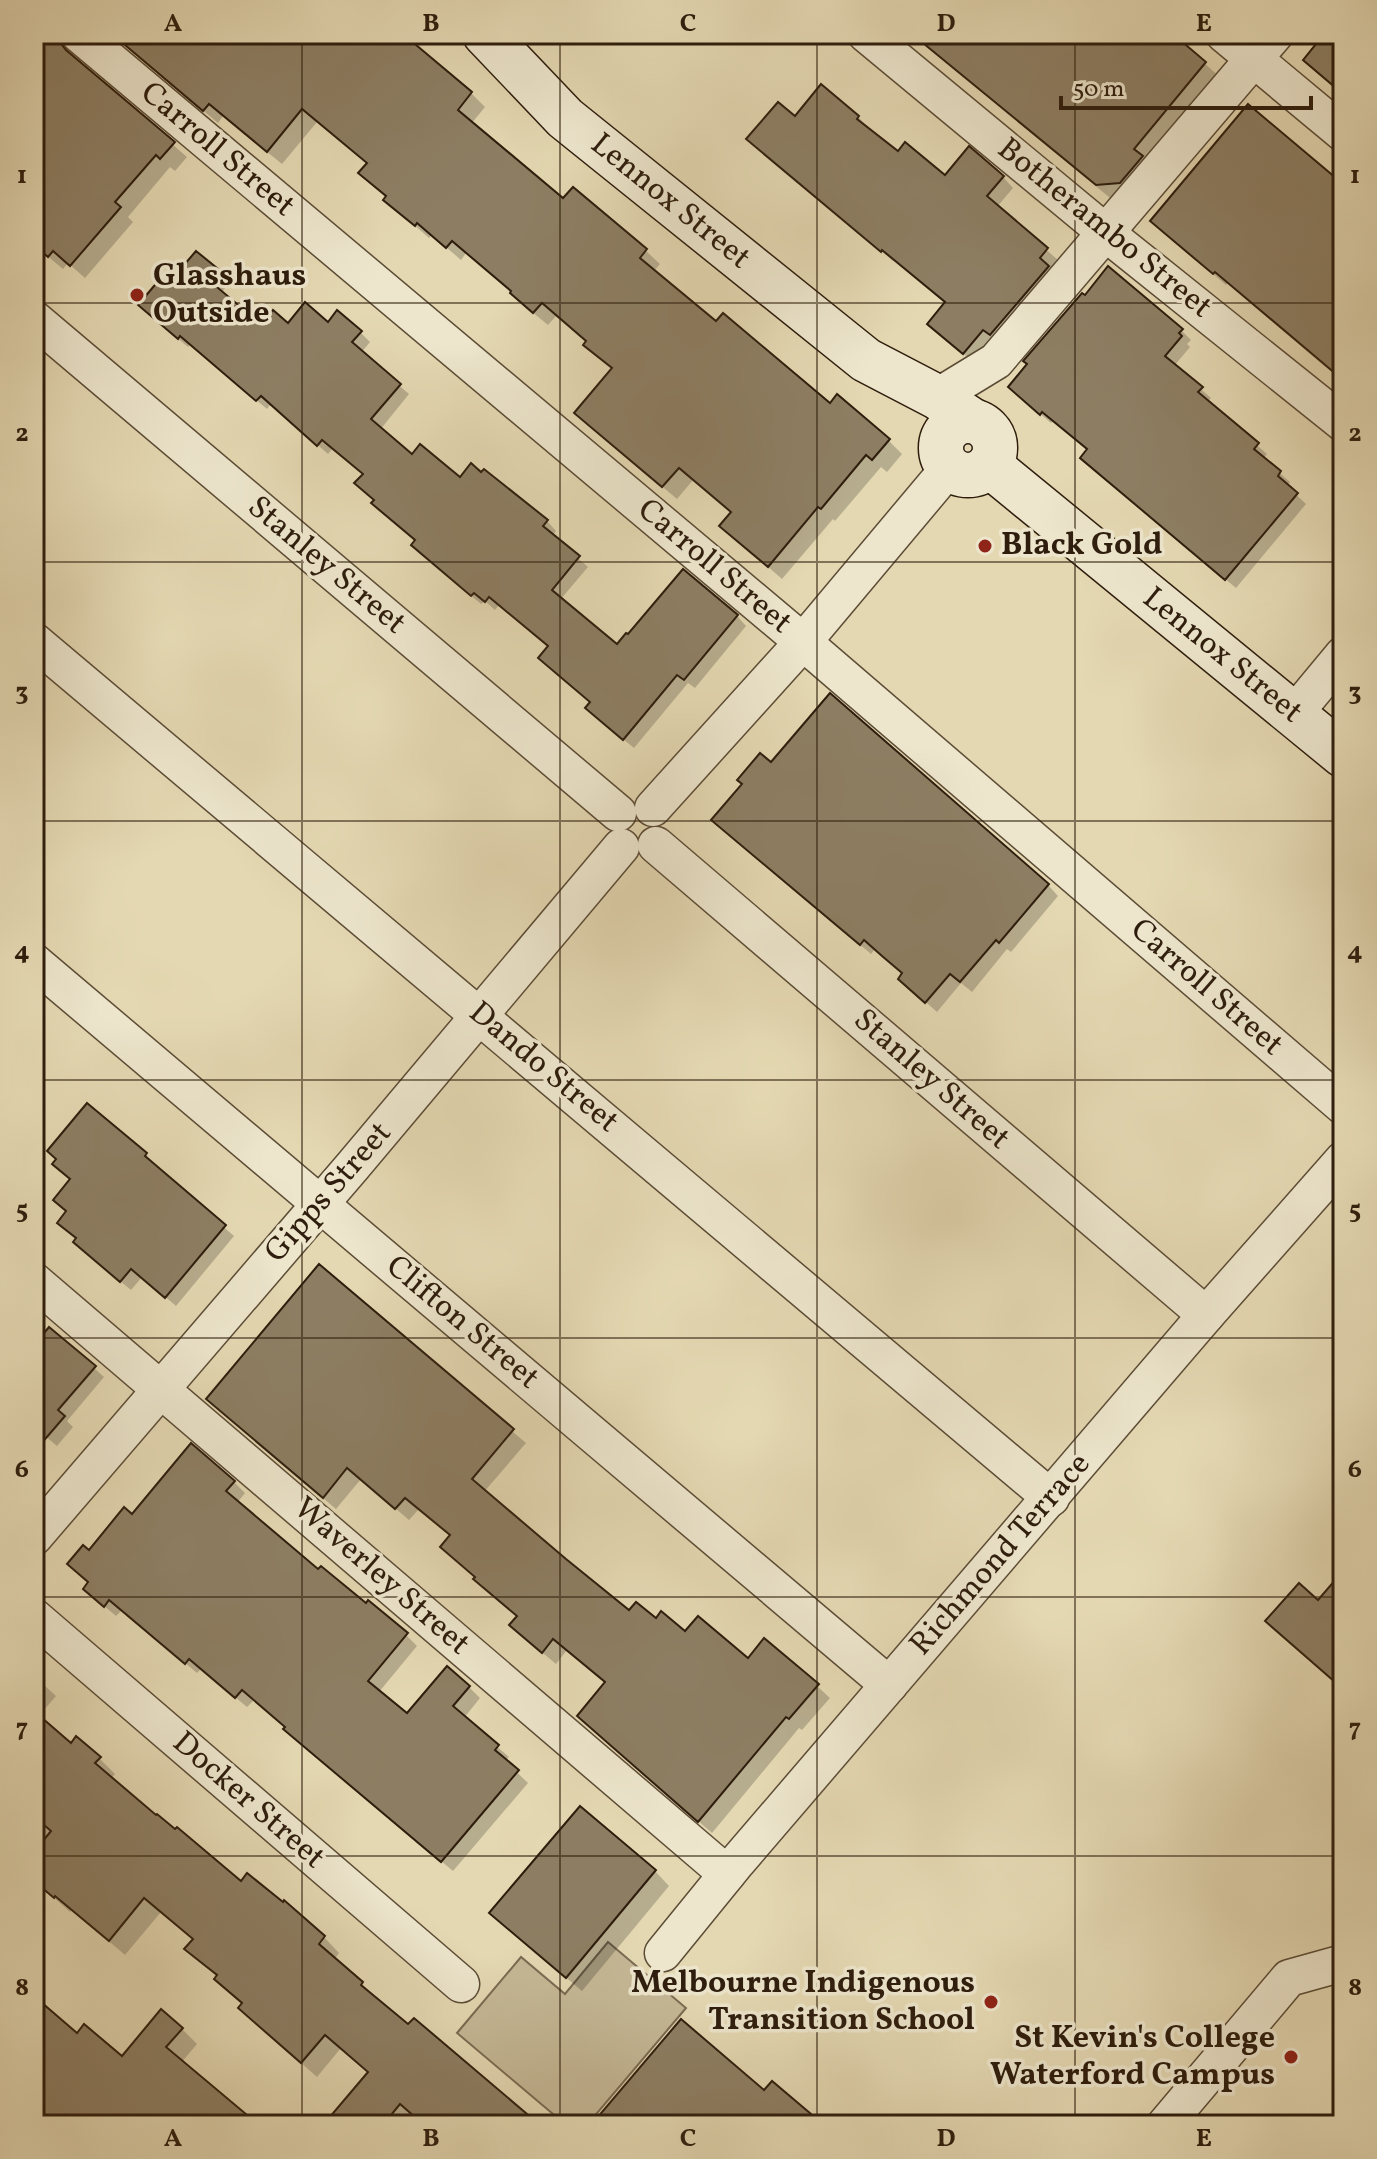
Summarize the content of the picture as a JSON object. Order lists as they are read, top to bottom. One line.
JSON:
{"streets":{"street":["Carroll Street","Lennox Street","Botherambo Street","Stanley Street","Dando Street","Gipps Street","Clifton Street","Richmond Terrace","Waverley Street","Docker Street"]},"crossings":[["Stanley Street","Gipps Street"],["Stanley Street","Richmond Terrace"],["Dando Street","Gipps Street"],["Dando Street","Richmond Terrace"],["Gipps Street","Clifton Street"],["Gipps Street","Waverley Street"],["Clifton Street","Richmond Terrace"],["Richmond Terrace","Waverley Street"]],"places":["Glasshaus Outside","Black Gold","Melbourne Indigenous Transition School","St Kevin's College Waterford Campus"],"scale_bar":"50 m","grid":{"columns":["A","B","C","D","E"],"rows":["1","2","3","4","5","6","7","8"]}}
